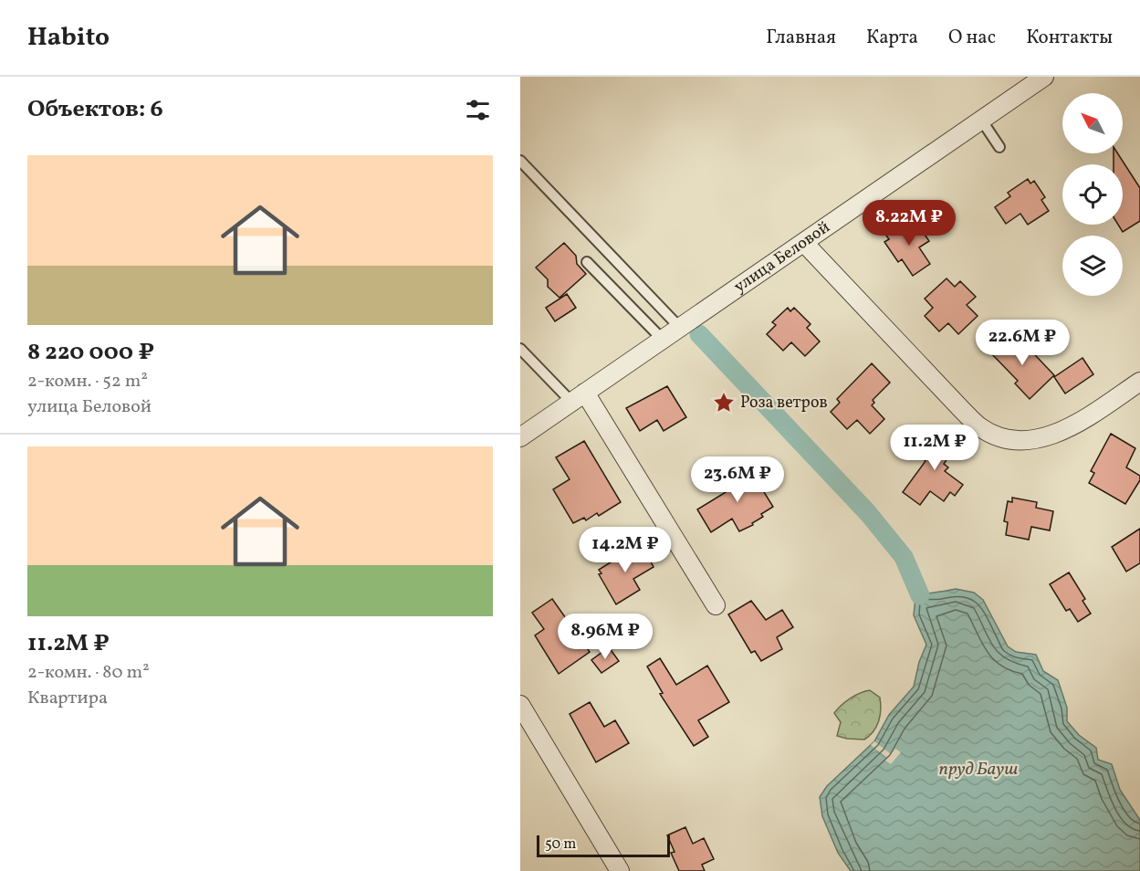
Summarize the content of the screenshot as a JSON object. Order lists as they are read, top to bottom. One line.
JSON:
{"streets":{"street":["улица Беловой"]},"water":["пруд Бауш"],"places":{"place":["Роза ветров"]},"scale_bar":"50 m","north":"top left","page":{"header":"Habito","nav":["Главная","Карта","О нас","Контакты"],"heading":"Объектов: 6","list":[{"name":"8 220 000 ₽","note":"2-комн. · 52 m² · улица Беловой"},{"name":"11.2M ₽","note":"2-комн. · 80 m² · Квартира"}],"price":["8.22M ₽","22.6M ₽","11.2M ₽","23.6M ₽","14.2M ₽","8.96M ₽"],"scale":"50 m"}}
